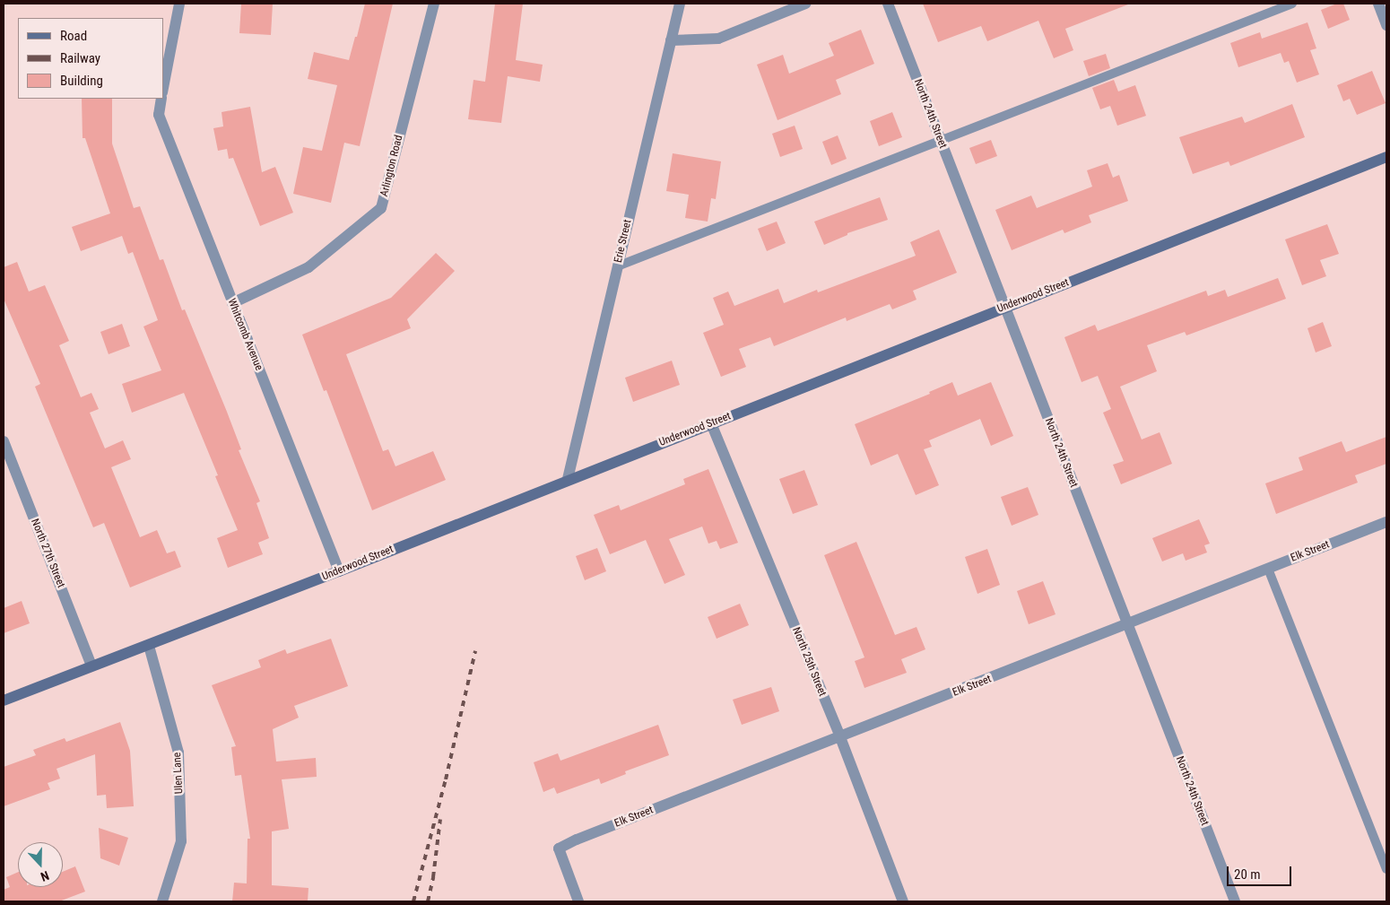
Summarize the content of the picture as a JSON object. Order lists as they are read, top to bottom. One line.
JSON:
{"streets":{"street":["North 24th Street","Arlington Road","Erie Street","Underwood Street","Whitcomb Avenue","Elk Street","North 27th Street","North 25th Street","Ulen Lane"]},"crossings":[["North 24th Street","Underwood Street"],["North 24th Street","Elk Street"],["Arlington Road","Whitcomb Avenue"],["Erie Street","Underwood Street"],["Underwood Street","Whitcomb Avenue"],["Underwood Street","North 27th Street"],["Underwood Street","North 25th Street"],["Underwood Street","Ulen Lane"],["Elk Street","North 25th Street"]],"legend":["Road","Railway","Building"],"scale_bar":"20 m","north":"bottom"}
